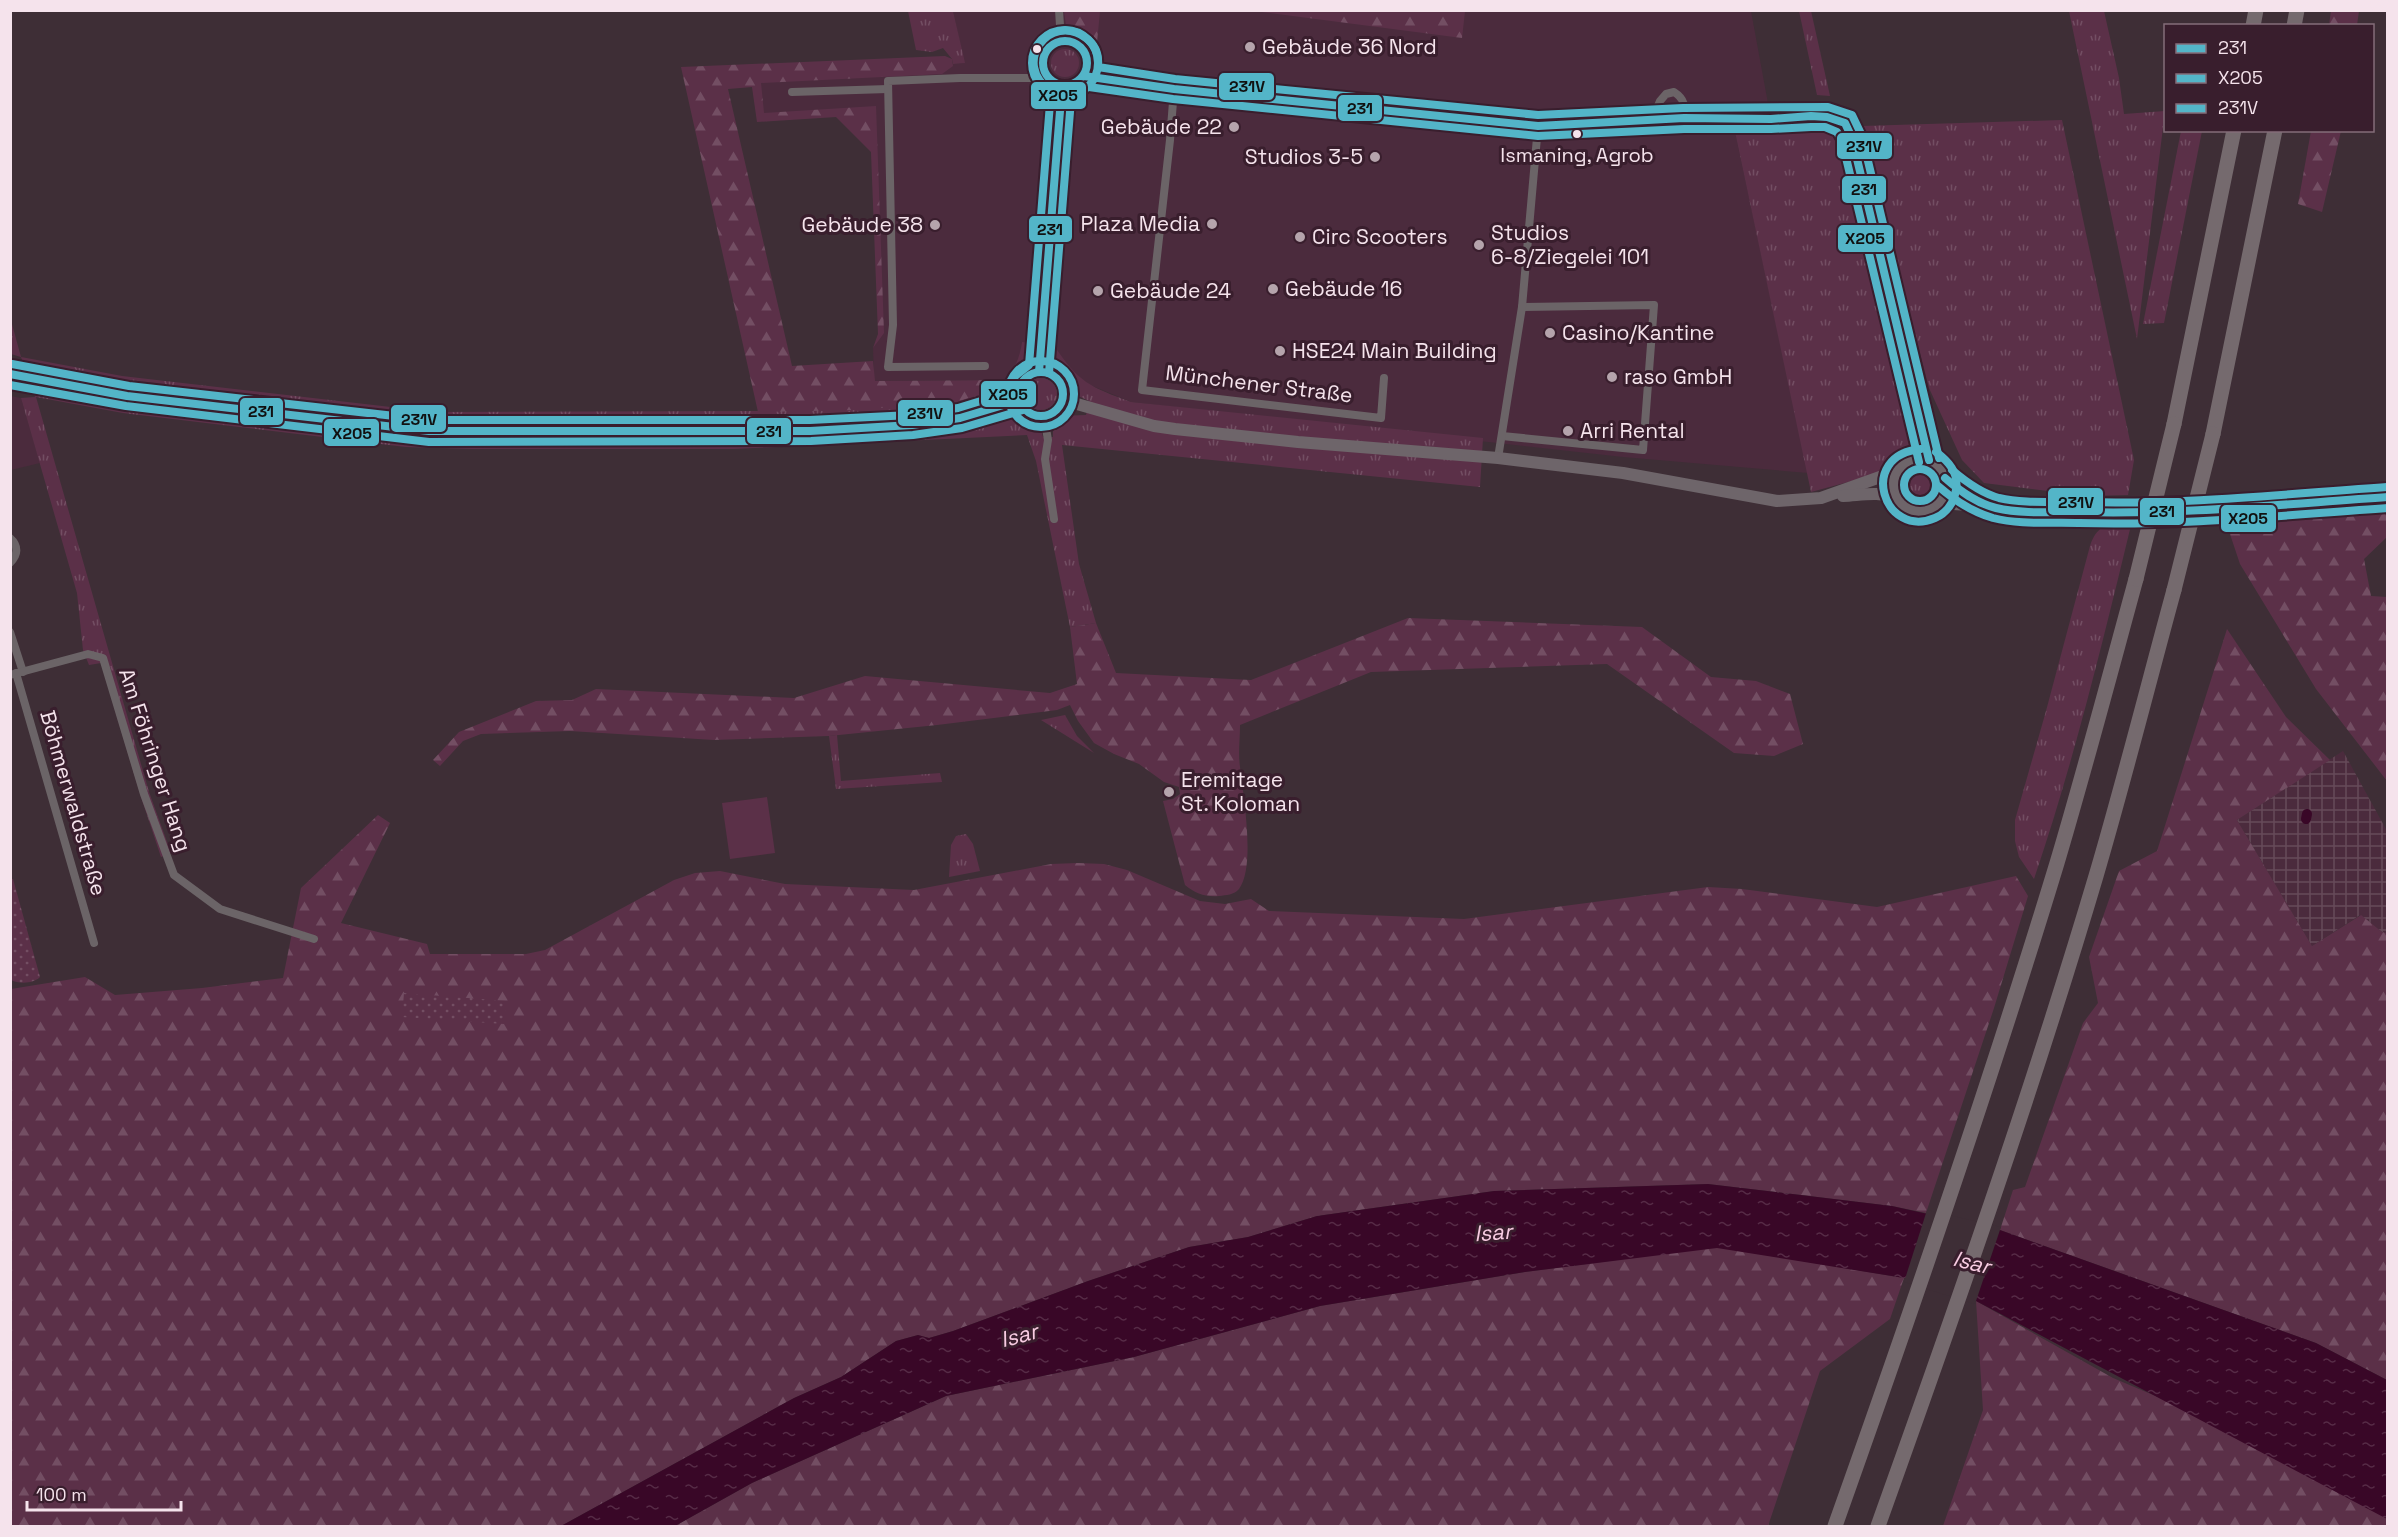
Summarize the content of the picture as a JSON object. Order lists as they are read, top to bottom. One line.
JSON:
{"streets":{"street":["Münchener Straße","Am Föhringer Hang","Böhmerwaldstraße"]},"crossings":[["Am Föhringer Hang","Böhmerwaldstraße"]],"water":["Isar"],"places":["Gebäude 36 Nord","Gebäude 22","Ismaning, Agrob","Studios 3-5","Plaza Media","Gebäude 38","Circ Scooters","Studios 6-8/Ziegelei 101","Gebäude 16","Gebäude 24","Casino/Kantine","HSE24 Main Building","raso GmbH","Arri Rental","Eremitage St. Koloman"],"lines":["transit line X205","transit line 231V","transit line 231"],"legend":["231","X205","231V"],"scale_bar":"100 m"}
